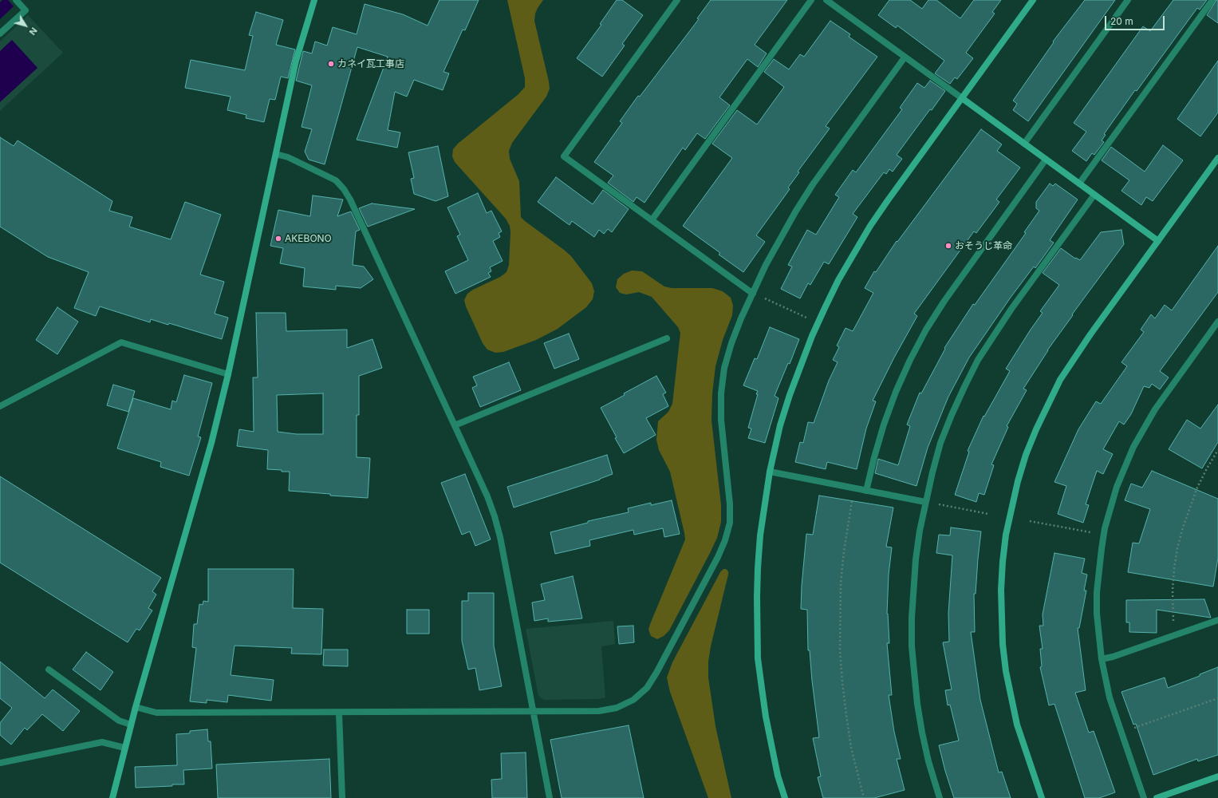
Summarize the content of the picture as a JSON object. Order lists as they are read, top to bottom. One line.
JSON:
{"places":["カネイ瓦工事店","AKEBONO","おそうじ革命"],"scale_bar":"20 m","north":"bottom right"}
